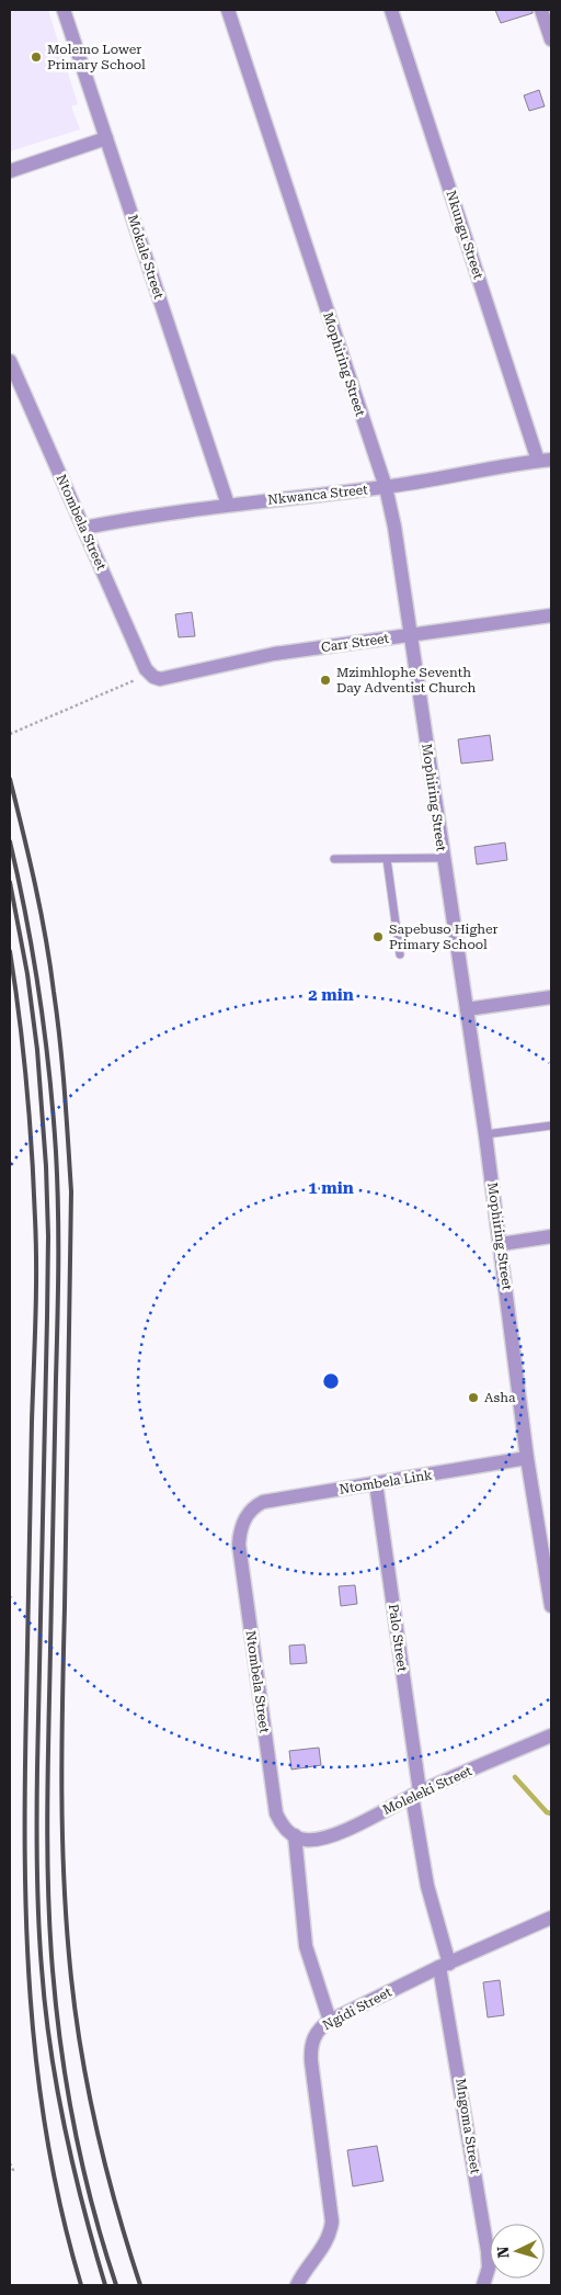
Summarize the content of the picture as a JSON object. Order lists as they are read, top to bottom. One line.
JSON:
{"streets":{"street":["Nkungu Street","Mokale Street","Mophiring Street","Nkwanca Street","Ntombela Street","Carr Street","Ntombela Link","Palo Street","Moleleki Street","Ngidi Street","Mngoma Street"]},"crossings":[["Nkungu Street","Nkwanca Street"],["Mokale Street","Nkwanca Street"],["Mophiring Street","Nkwanca Street"],["Mophiring Street","Carr Street"],["Mophiring Street","Ntombela Link"],["Nkwanca Street","Ntombela Street"],["Ntombela Street","Carr Street"],["Ntombela Street","Ntombela Link"],["Ntombela Street","Moleleki Street"],["Ntombela Link","Palo Street"],["Palo Street","Moleleki Street"],["Palo Street","Ngidi Street"],["Palo Street","Mngoma Street"],["Ngidi Street","Mngoma Street"]],"places":["Molemo Lower Primary School","Mzimhlophe Seventh Day Adventist Church","Sapebuso Higher Primary School","Asha"],"north":"left","rings":["2 min","1 min"]}
